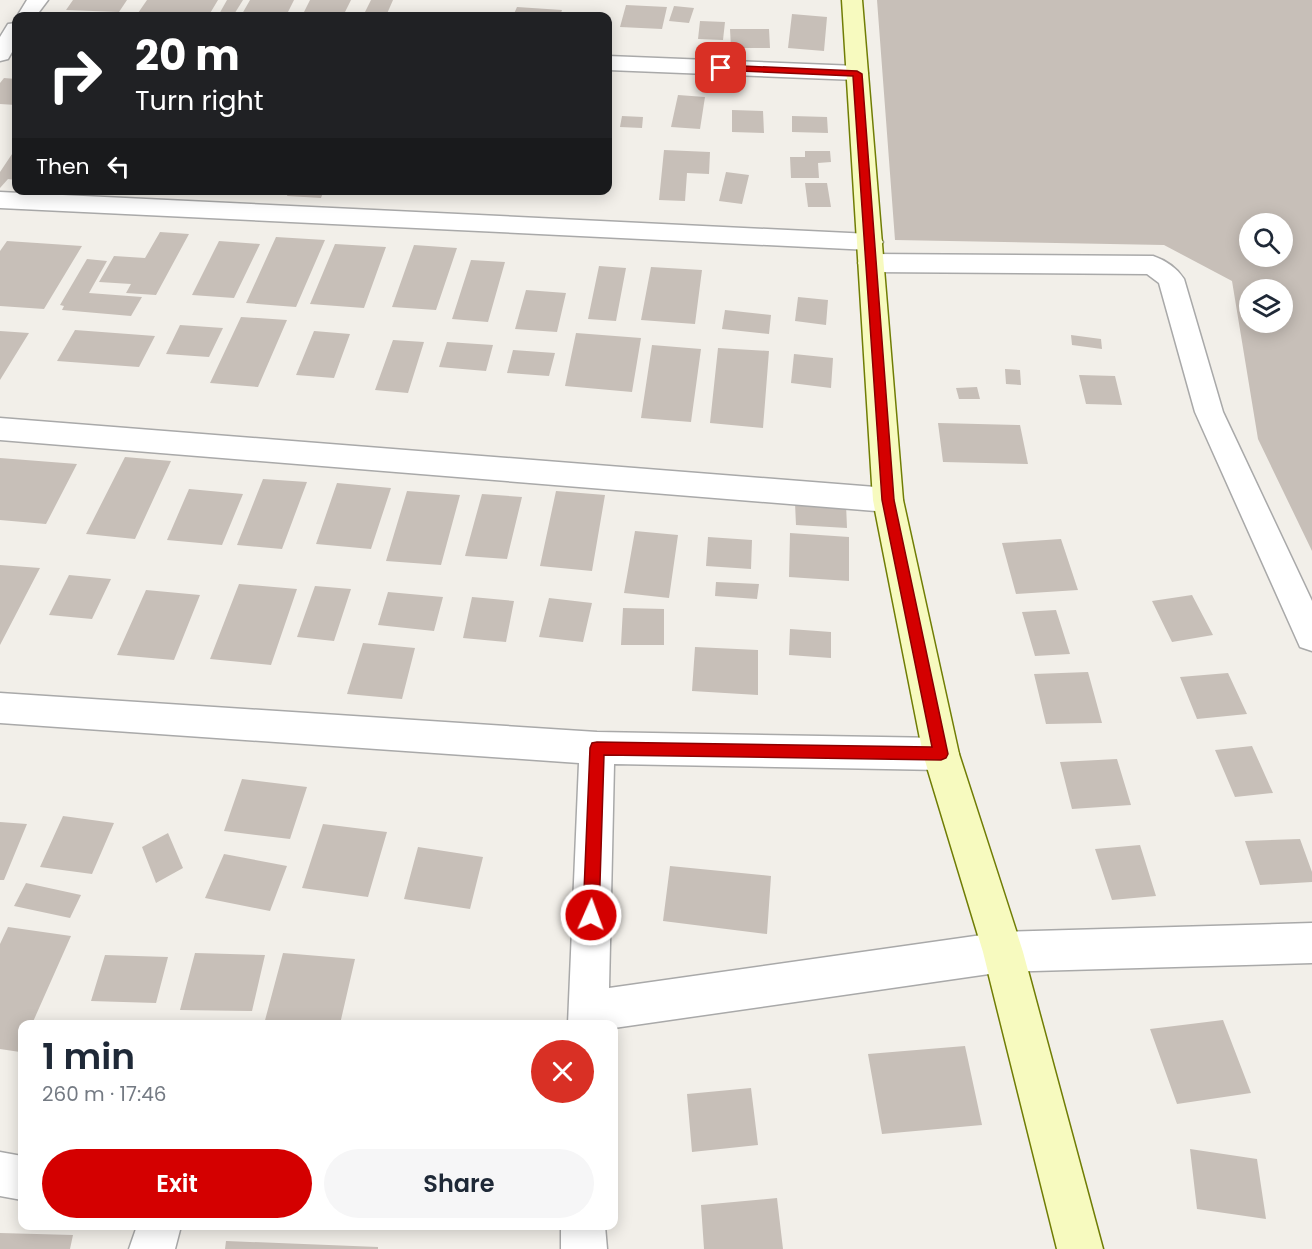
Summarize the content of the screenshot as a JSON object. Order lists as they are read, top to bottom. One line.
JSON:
{"page":{"turn":["20 m","Turn right"],"then":"Then","heading":["1 min","260 m · 17:46"],"buttons":["Exit","Share"]}}
